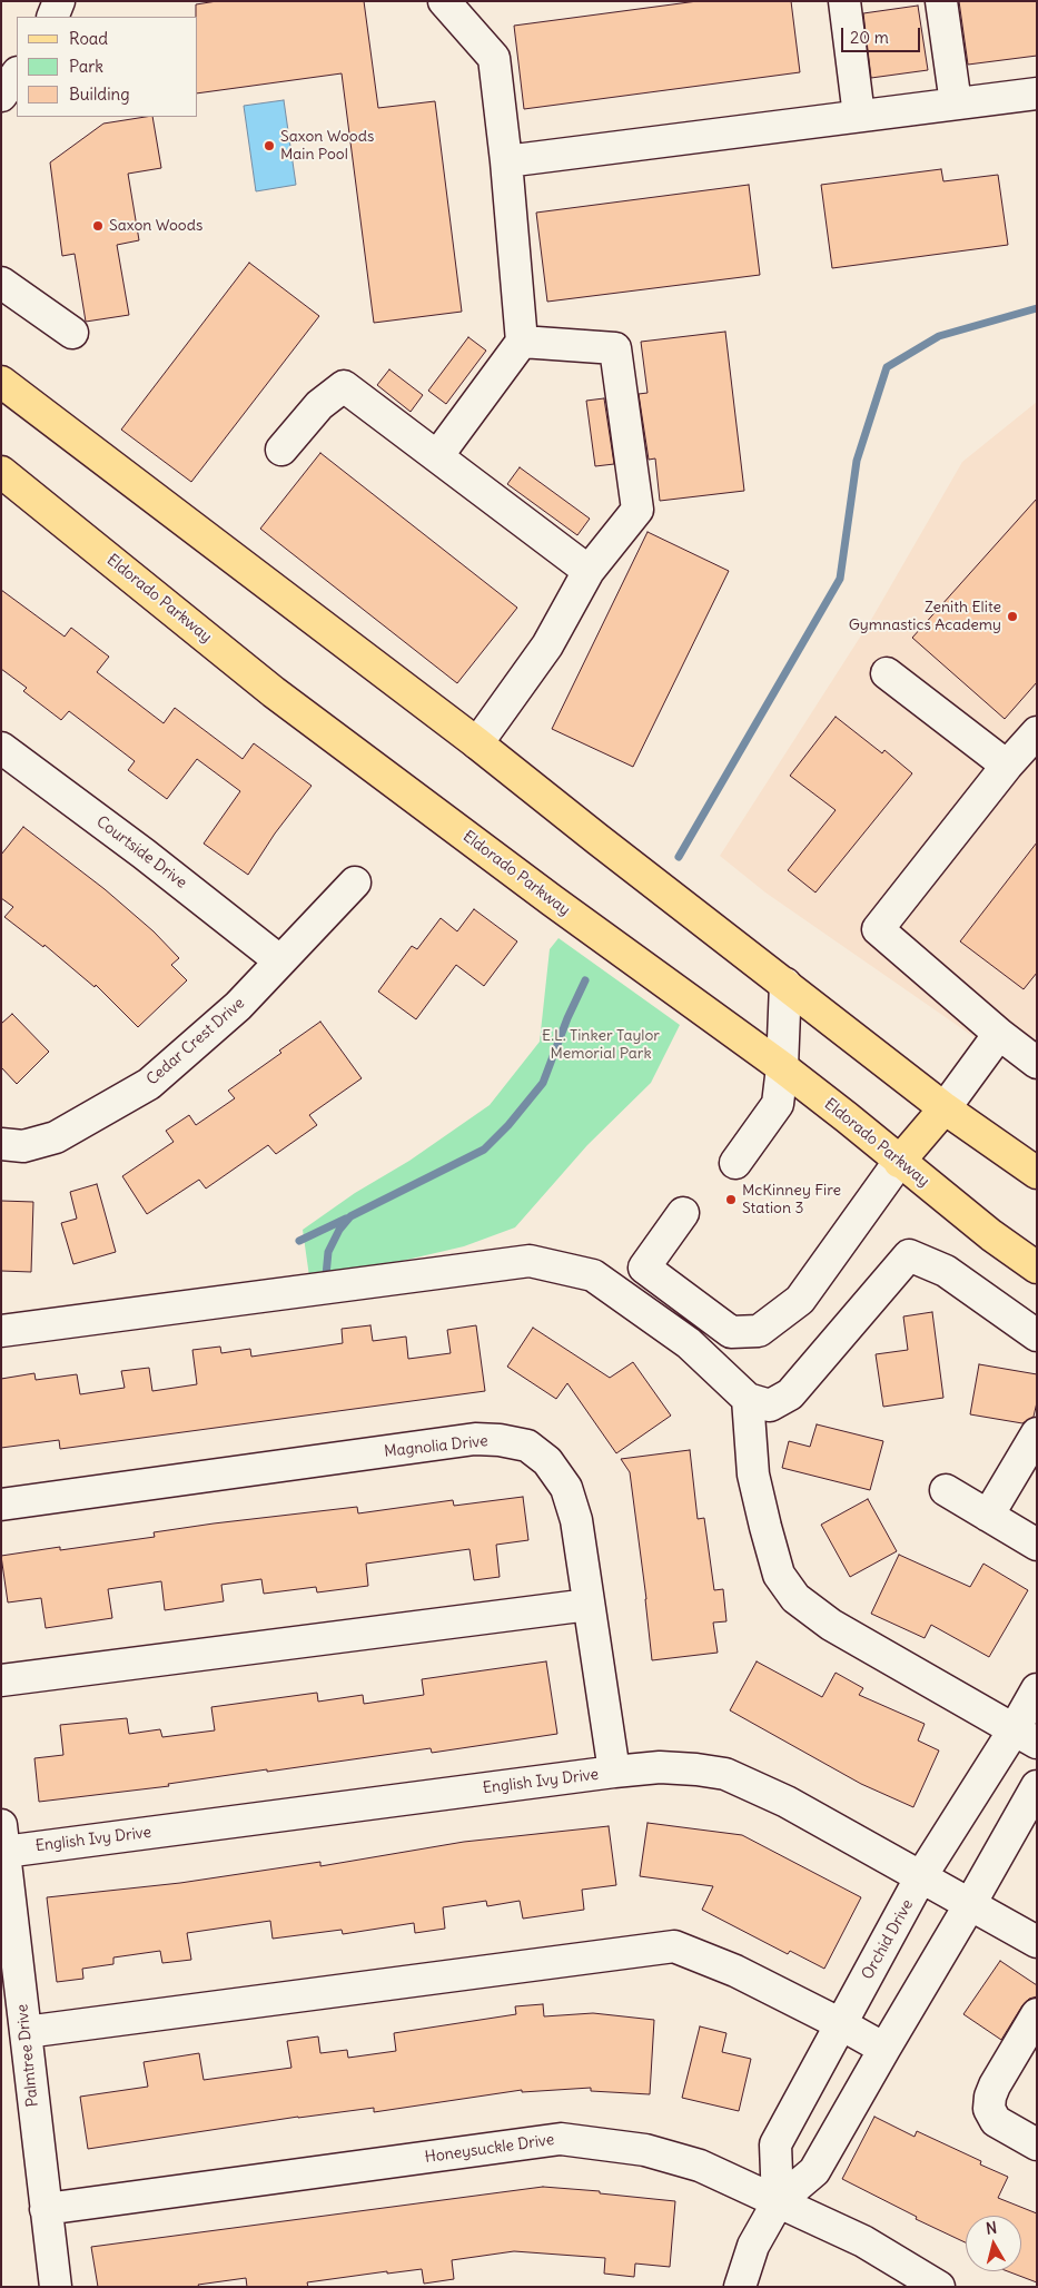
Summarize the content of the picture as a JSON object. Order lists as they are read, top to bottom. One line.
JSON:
{"streets":{"main road":["Eldorado Parkway"],"street":["Courtside Drive","Cedar Crest Drive","Magnolia Drive","English Ivy Drive","Orchid Drive","Palmtree Drive","Honeysuckle Drive"]},"crossings":[["Courtside Drive","Cedar Crest Drive"],["Magnolia Drive","English Ivy Drive"],["English Ivy Drive","Orchid Drive"],["English Ivy Drive","Palmtree Drive"],["Orchid Drive","Honeysuckle Drive"],["Palmtree Drive","Honeysuckle Drive"]],"parks":["E.L. Tinker Taylor Memorial Park"],"places":["Saxon Woods Main Pool","Saxon Woods","Zenith Elite Gymnastics Academy","McKinney Fire Station 3"],"legend":["Road","Park","Building"],"scale_bar":"20 m","north":"top"}
